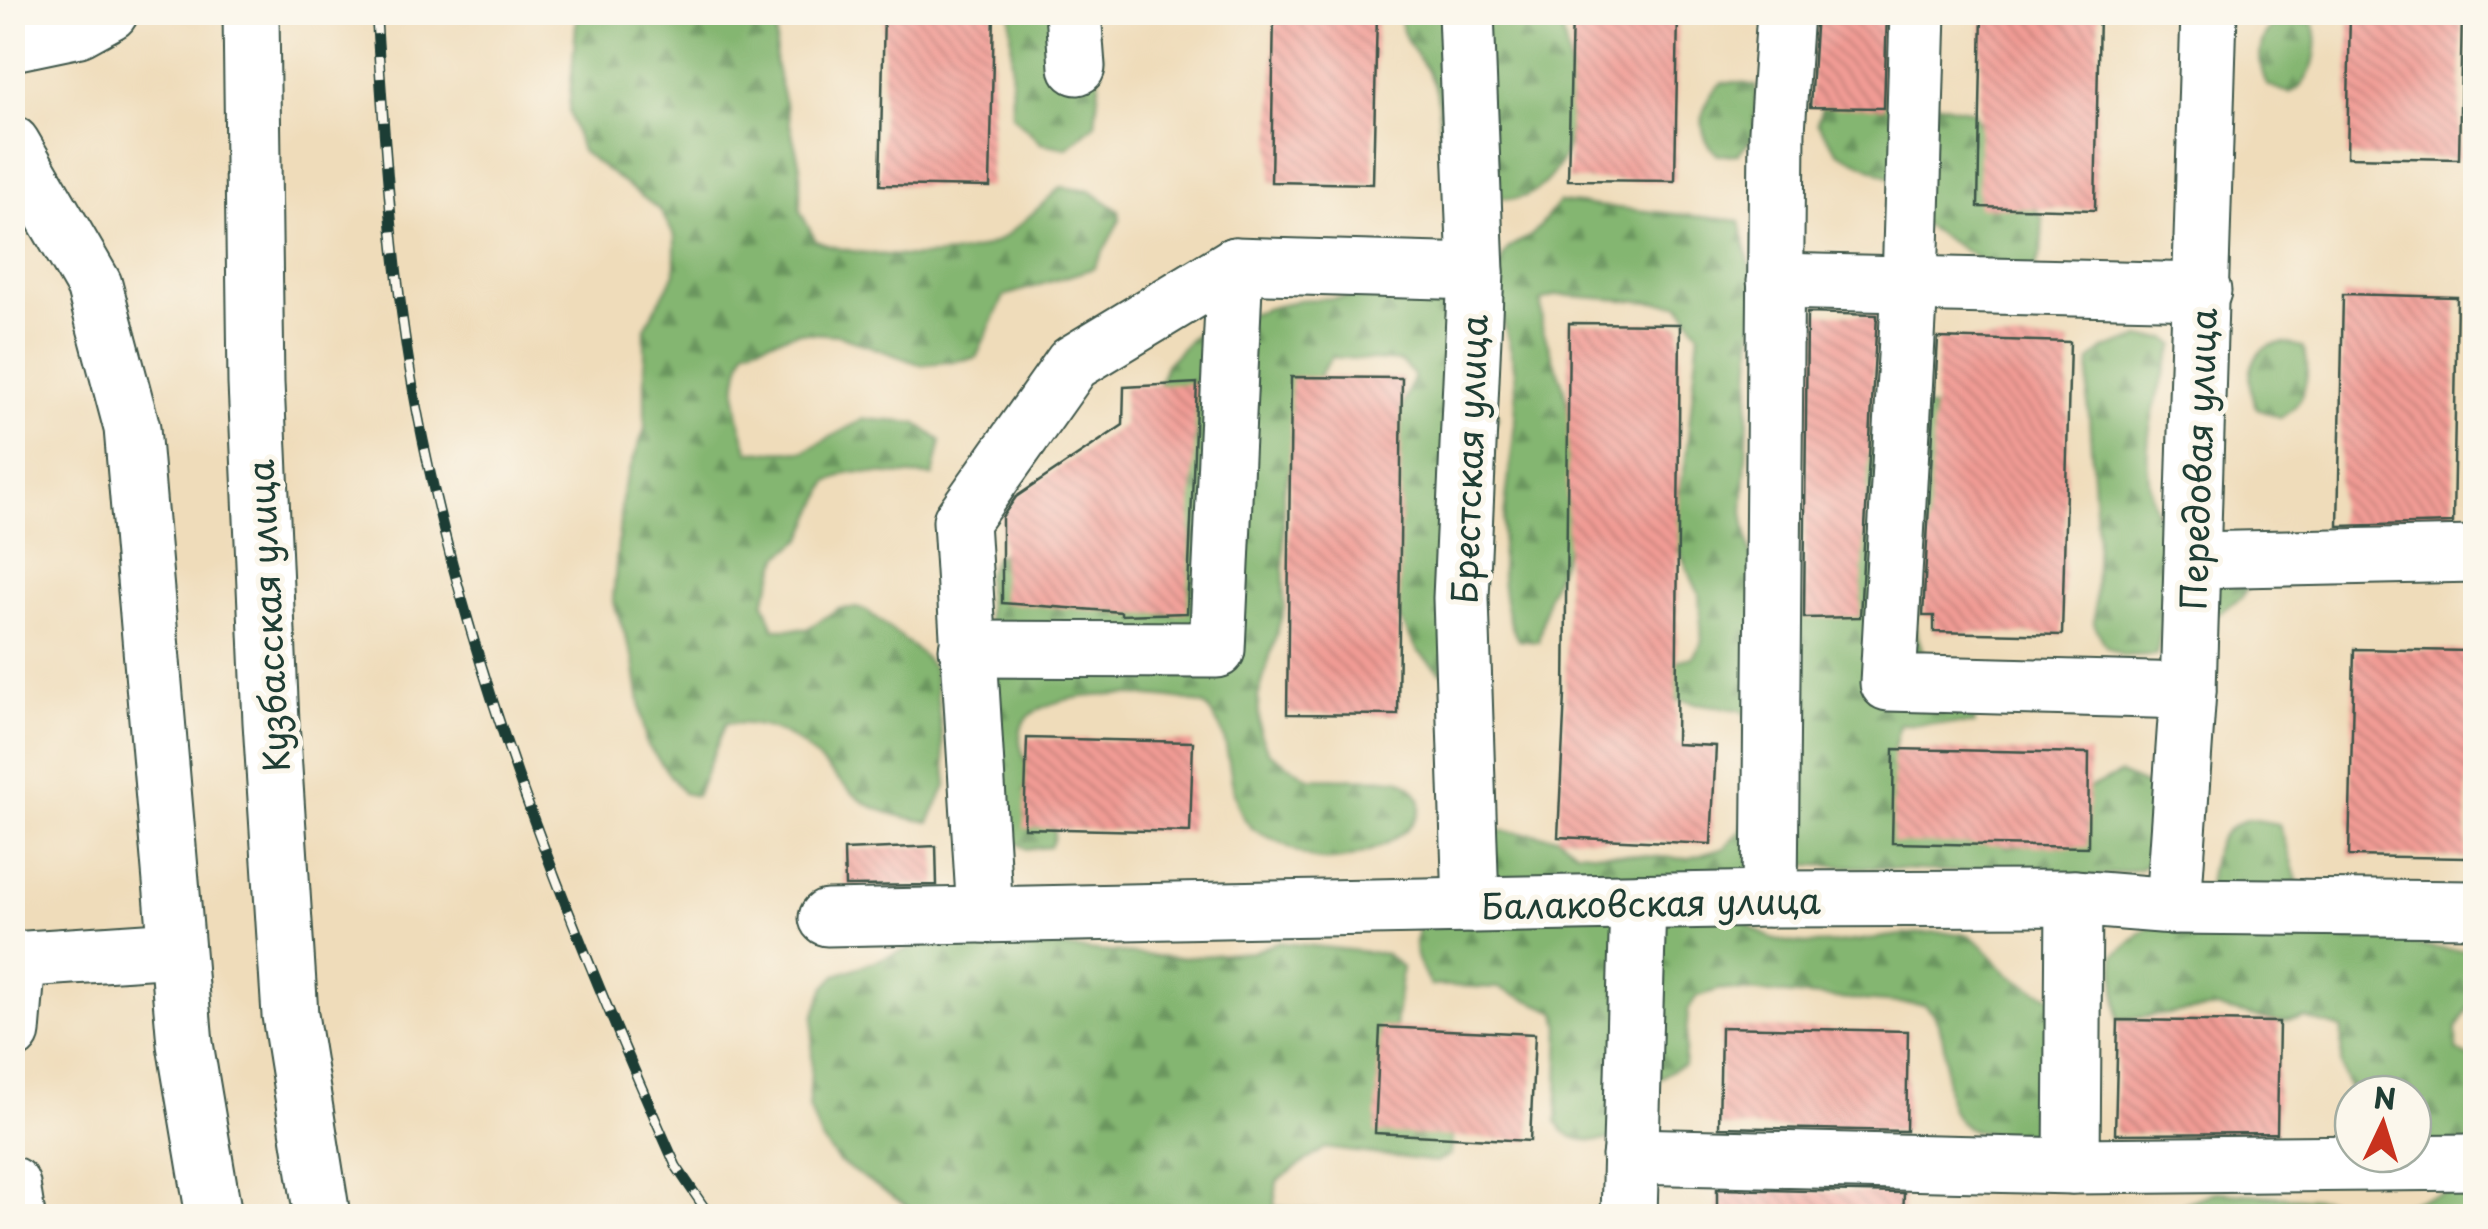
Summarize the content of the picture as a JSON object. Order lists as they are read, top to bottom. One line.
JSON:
{"streets":{"street":["Брестская улица","Передовая улица","Кузбасская улица","Балаковская улица"]},"crossings":[["Брестская улица","Балаковская улица"],["Передовая улица","Балаковская улица"]],"north":"top"}
